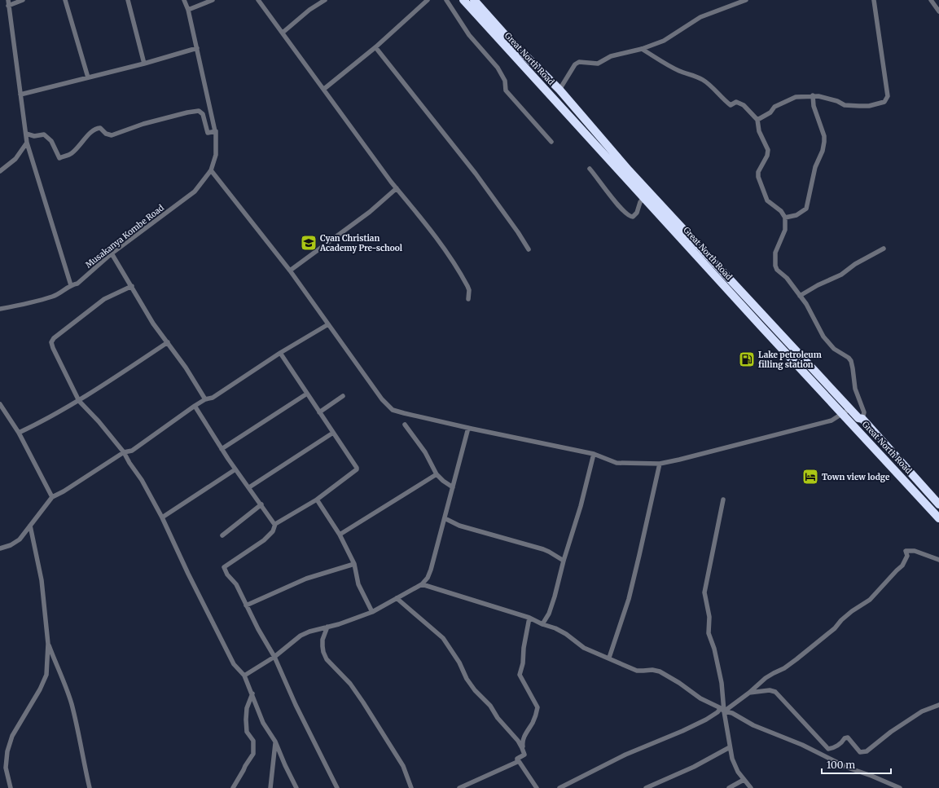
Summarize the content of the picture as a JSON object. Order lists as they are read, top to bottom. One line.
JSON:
{"streets":{"highway":["Great North Road"],"street":["Musakanya Kombe Road"]},"places":{"school or university":["Cyan Christian Academy Pre-school"],"fuel station":["Lake petroleum filling station"],"hotel":["Town view lodge"]},"scale_bar":"100 m"}
